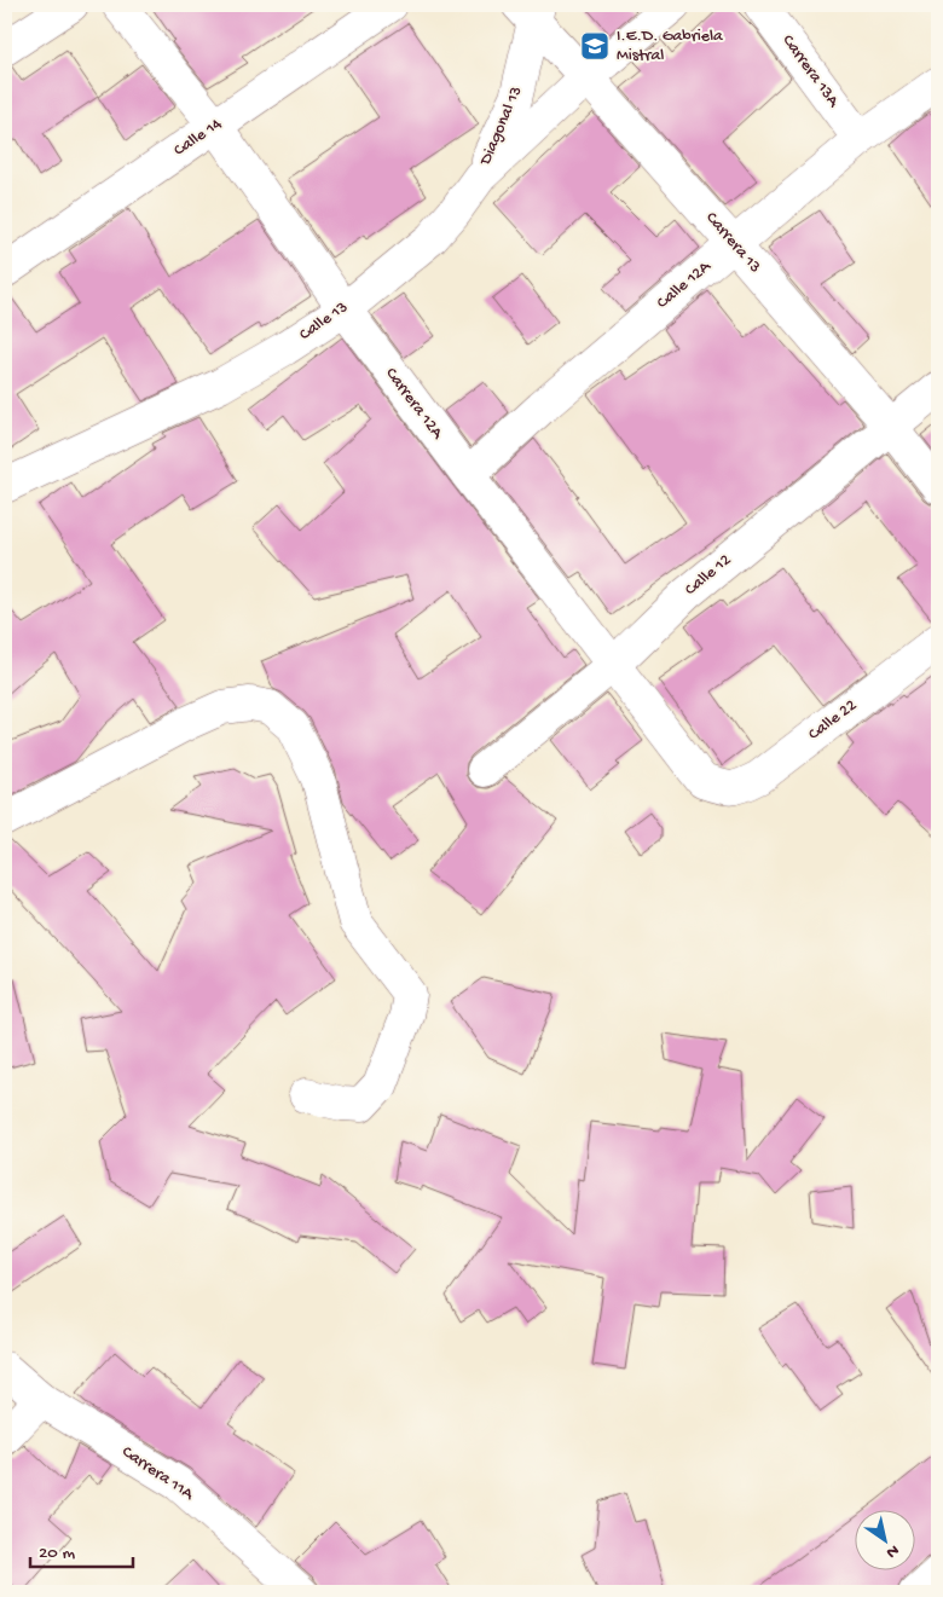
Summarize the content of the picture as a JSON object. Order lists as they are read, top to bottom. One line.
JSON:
{"streets":{"street":["Carrera 13A","Diagonal 13","Calle 14","Carrera 13","Calle 12A","Calle 13","Carrera 12A","Calle 12","Calle 22","Carrera 11A"]},"crossings":[["Carrera 13A","Calle 12A"],["Diagonal 13","Carrera 13"],["Diagonal 13","Calle 13"],["Calle 14","Carrera 12A"],["Carrera 13","Calle 12A"],["Carrera 13","Calle 13"],["Carrera 13","Calle 12"],["Calle 12A","Carrera 12A"],["Calle 13","Carrera 12A"],["Carrera 12A","Calle 12"],["Carrera 12A","Calle 22"]],"places":{"school or university":["I.E.D. Gabriela Mistral"]},"scale_bar":"20 m","north":"bottom right"}
